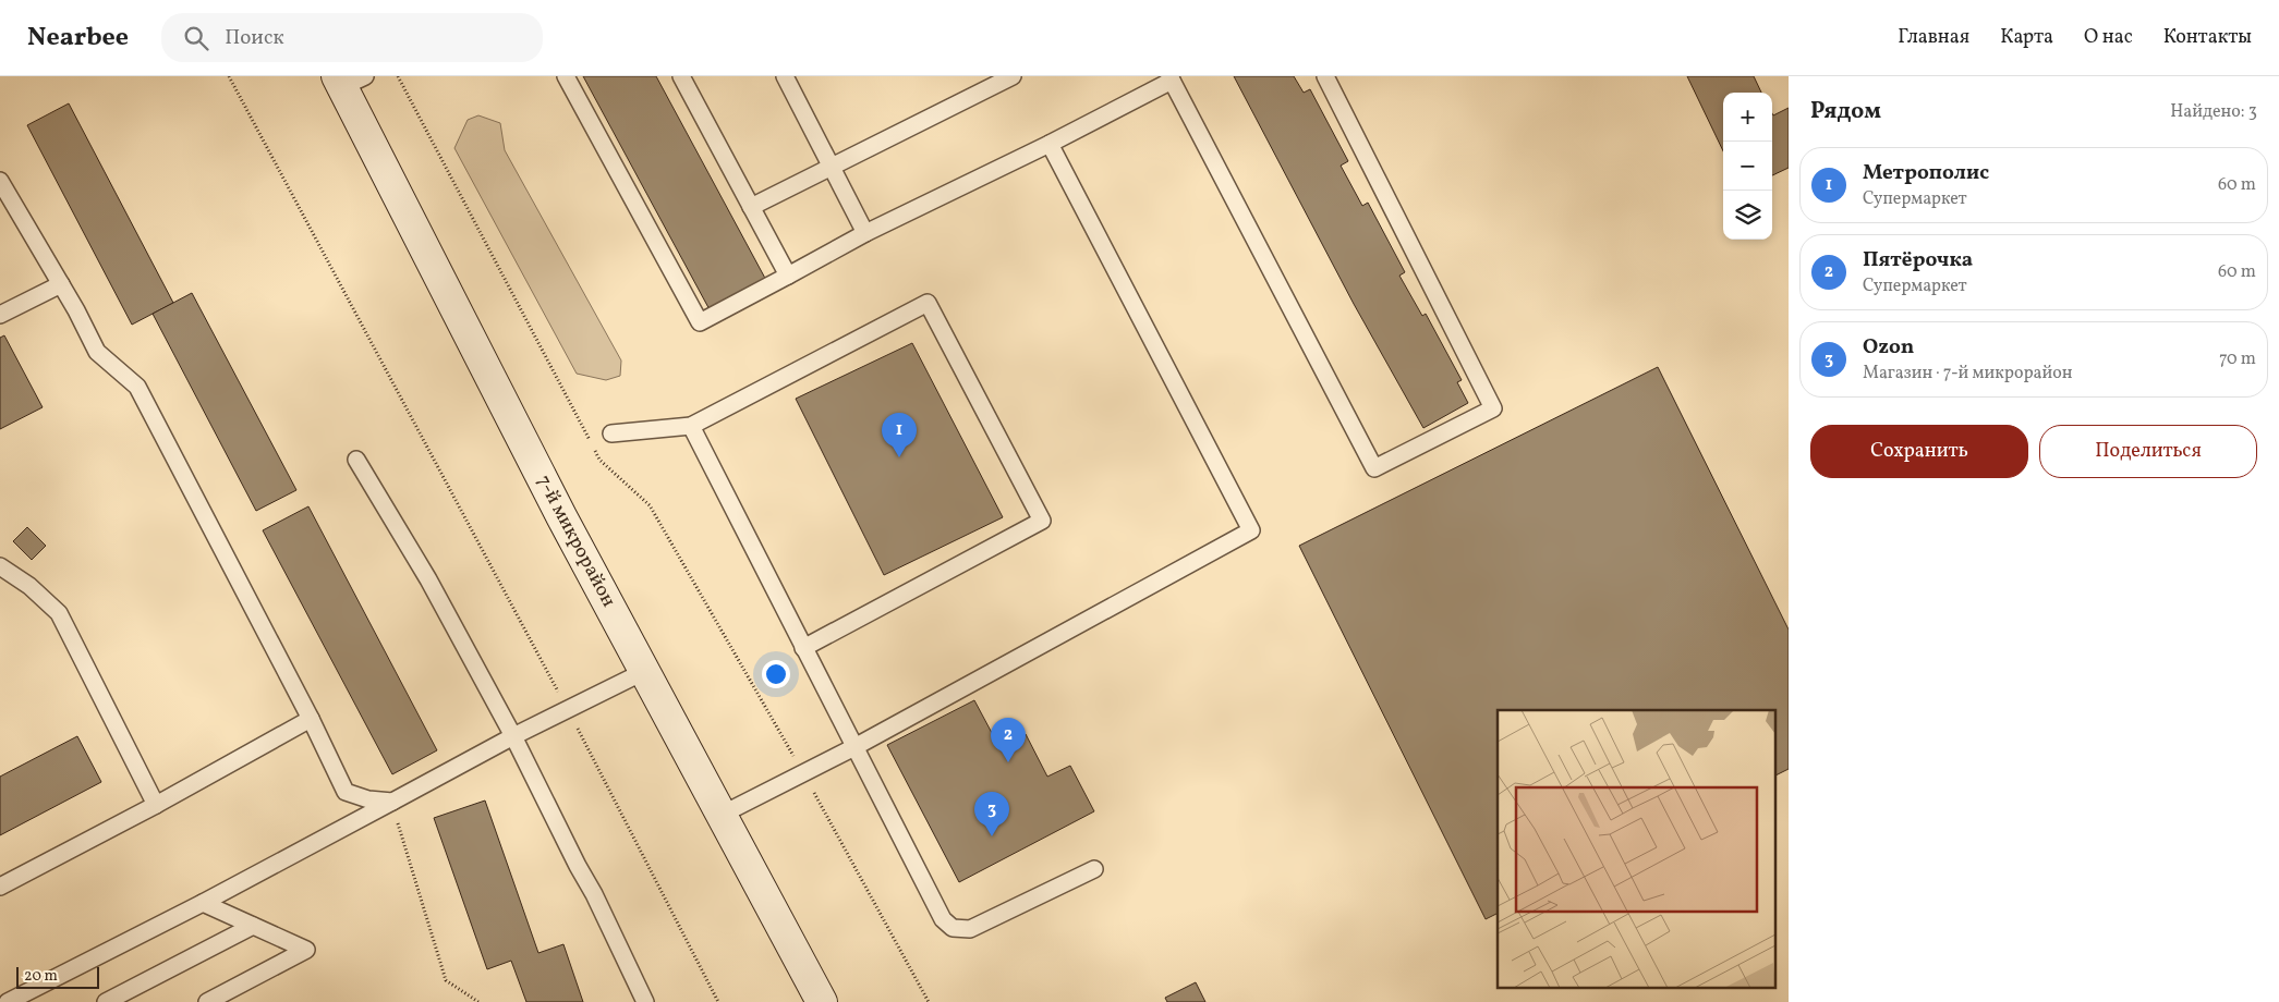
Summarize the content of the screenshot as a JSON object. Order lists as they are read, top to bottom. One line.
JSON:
{"streets":{"street":["7-й микрорайон"]},"scale_bar":"20 m","page":{"header":"Nearbee","search":"Поиск","nav":["Главная","Карта","О нас","Контакты"],"heading":["Рядом","Найдено: 3"],"map_buttons":["+","−"],"list":[{"mark":"1","name":"Метрополис","note":"Супермаркет","value":"60 m"},{"mark":"2","name":"Пятёрочка","note":"Супермаркет","value":"60 m"},{"mark":"3","name":"Ozon","note":"Магазин · 7-й микрорайон","value":"70 m"}],"buttons":["Сохранить","Поделиться"],"pins":["1","2","3"],"scale":"20 m"}}
